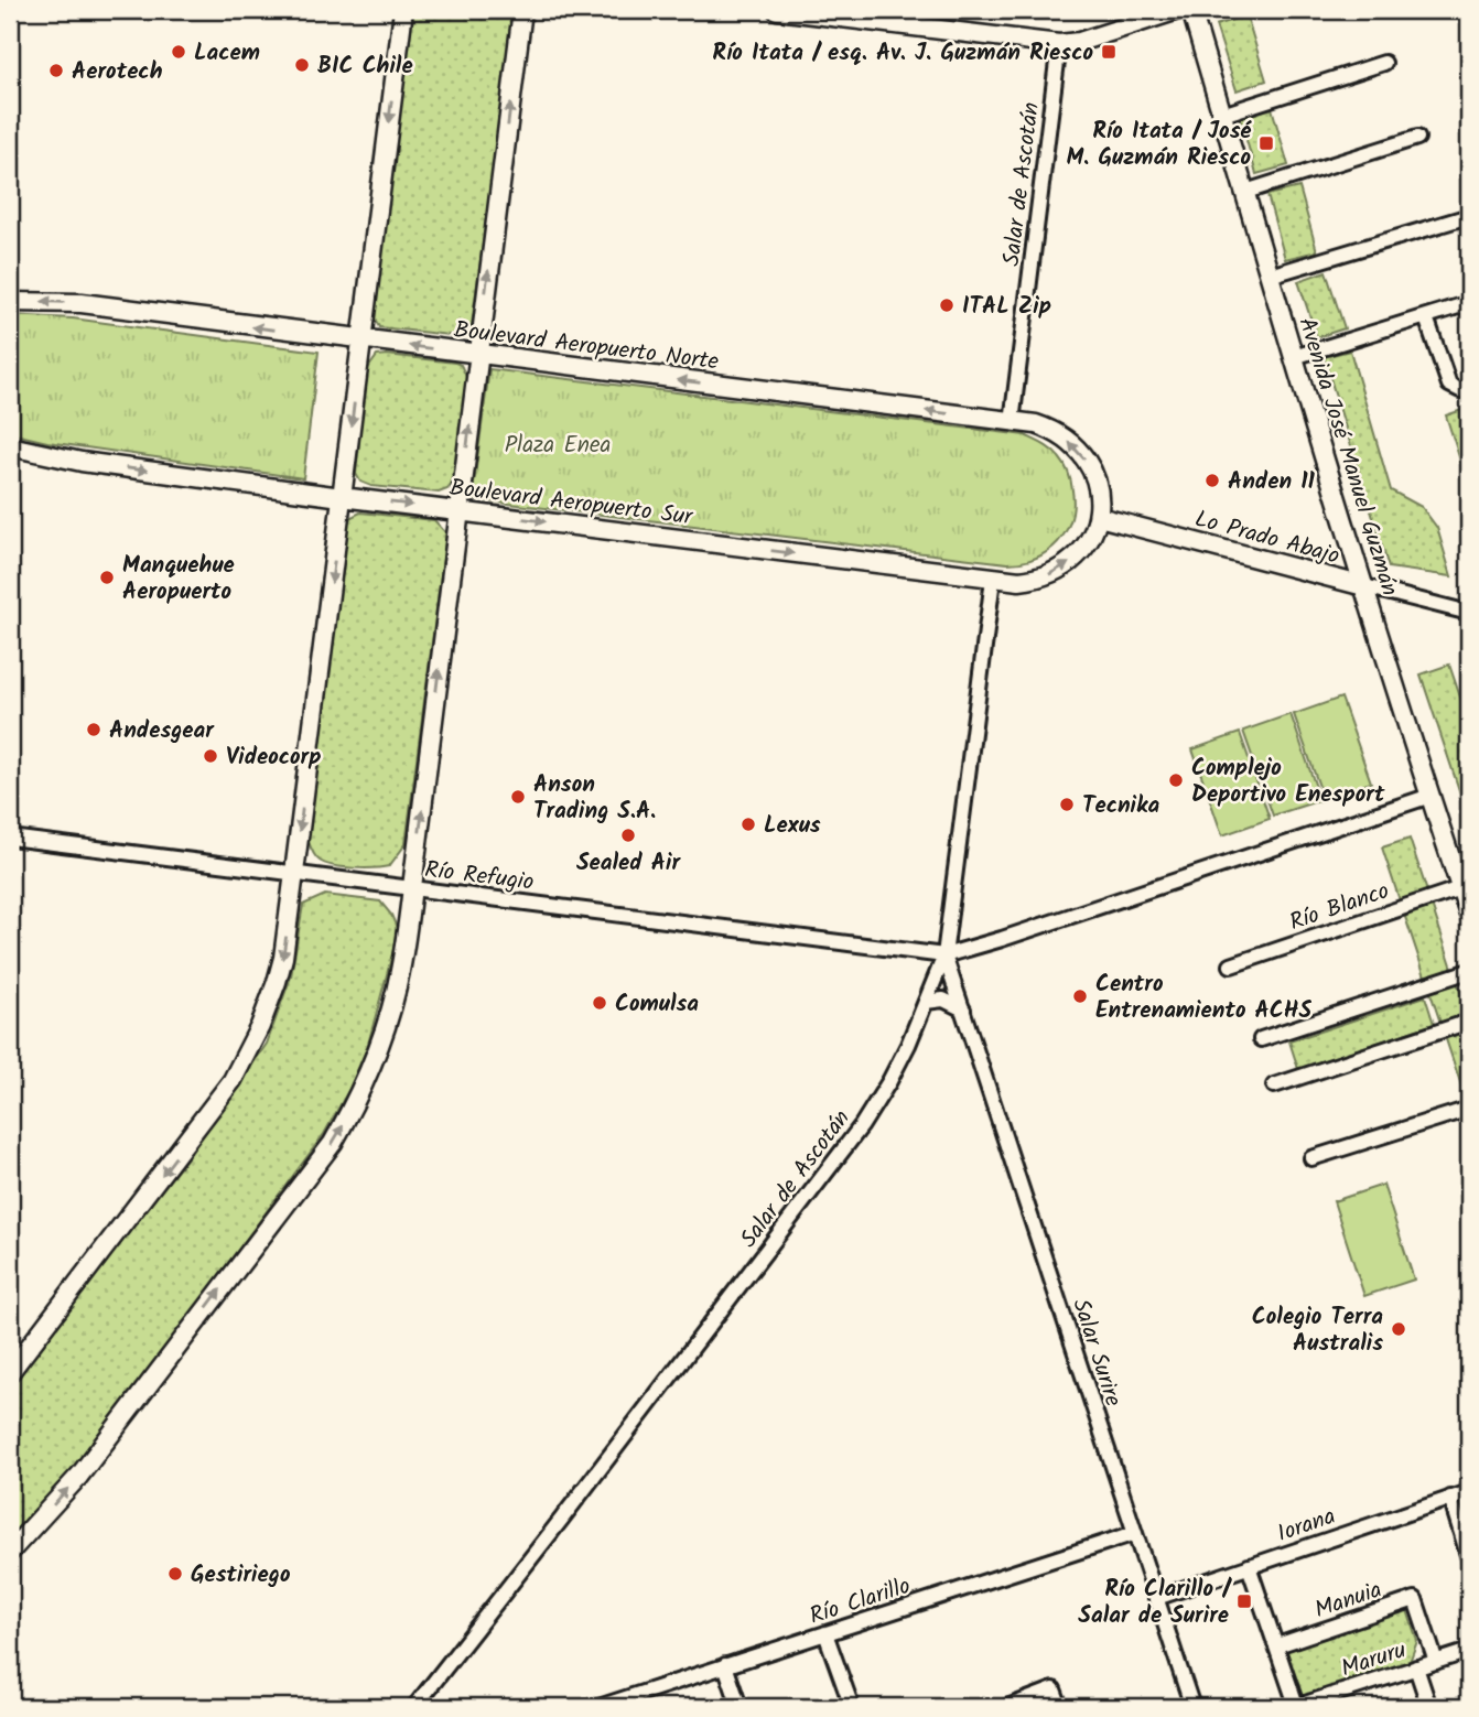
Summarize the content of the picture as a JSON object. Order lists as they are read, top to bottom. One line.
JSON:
{"streets":{"street":["Salar de Ascotán","Boulevard Aeropuerto Norte","Avenida José Manuel Guzmán","Boulevard Aeropuerto Sur","Lo Prado Abajo","Río Refugio","Río Blanco","Salar Surire","Iorana","Manuia","Río Clarillo","Maruru"]},"crossings":[["Salar de Ascotán","Boulevard Aeropuerto Norte"],["Salar de Ascotán","Boulevard Aeropuerto Sur"],["Salar de Ascotán","Río Refugio"],["Salar de Ascotán","Salar Surire"],["Boulevard Aeropuerto Norte","Boulevard Aeropuerto Sur"],["Boulevard Aeropuerto Norte","Lo Prado Abajo"],["Avenida José Manuel Guzmán","Lo Prado Abajo"],["Avenida José Manuel Guzmán","Río Blanco"],["Boulevard Aeropuerto Sur","Lo Prado Abajo"],["Río Refugio","Salar Surire"],["Salar Surire","Iorana"],["Salar Surire","Río Clarillo"],["Iorana","Maruru"],["Manuia","Maruru"]],"one_way":["Boulevard Aeropuerto Norte","Boulevard Aeropuerto Sur"],"parks":["Plaza Enea"],"places":{"other":["Lacem","BIC Chile","Aerotech","ITAL Zip","Anden 11","Manquehue Aeropuerto","Andesgear","Videocorp","Complejo Deportivo Enesport","Anson Trading S.A.","Tecnika","Lexus","Sealed Air","Centro Entrenamiento ACHS","Comulsa","Colegio Terra Australis","Gestiriego"],"transit":["Río Itata / esq. Av. J. Guzmán Riesco","Río Itata / José M. Guzmán Riesco","Río Clarillo / Salar de Surire"]}}
